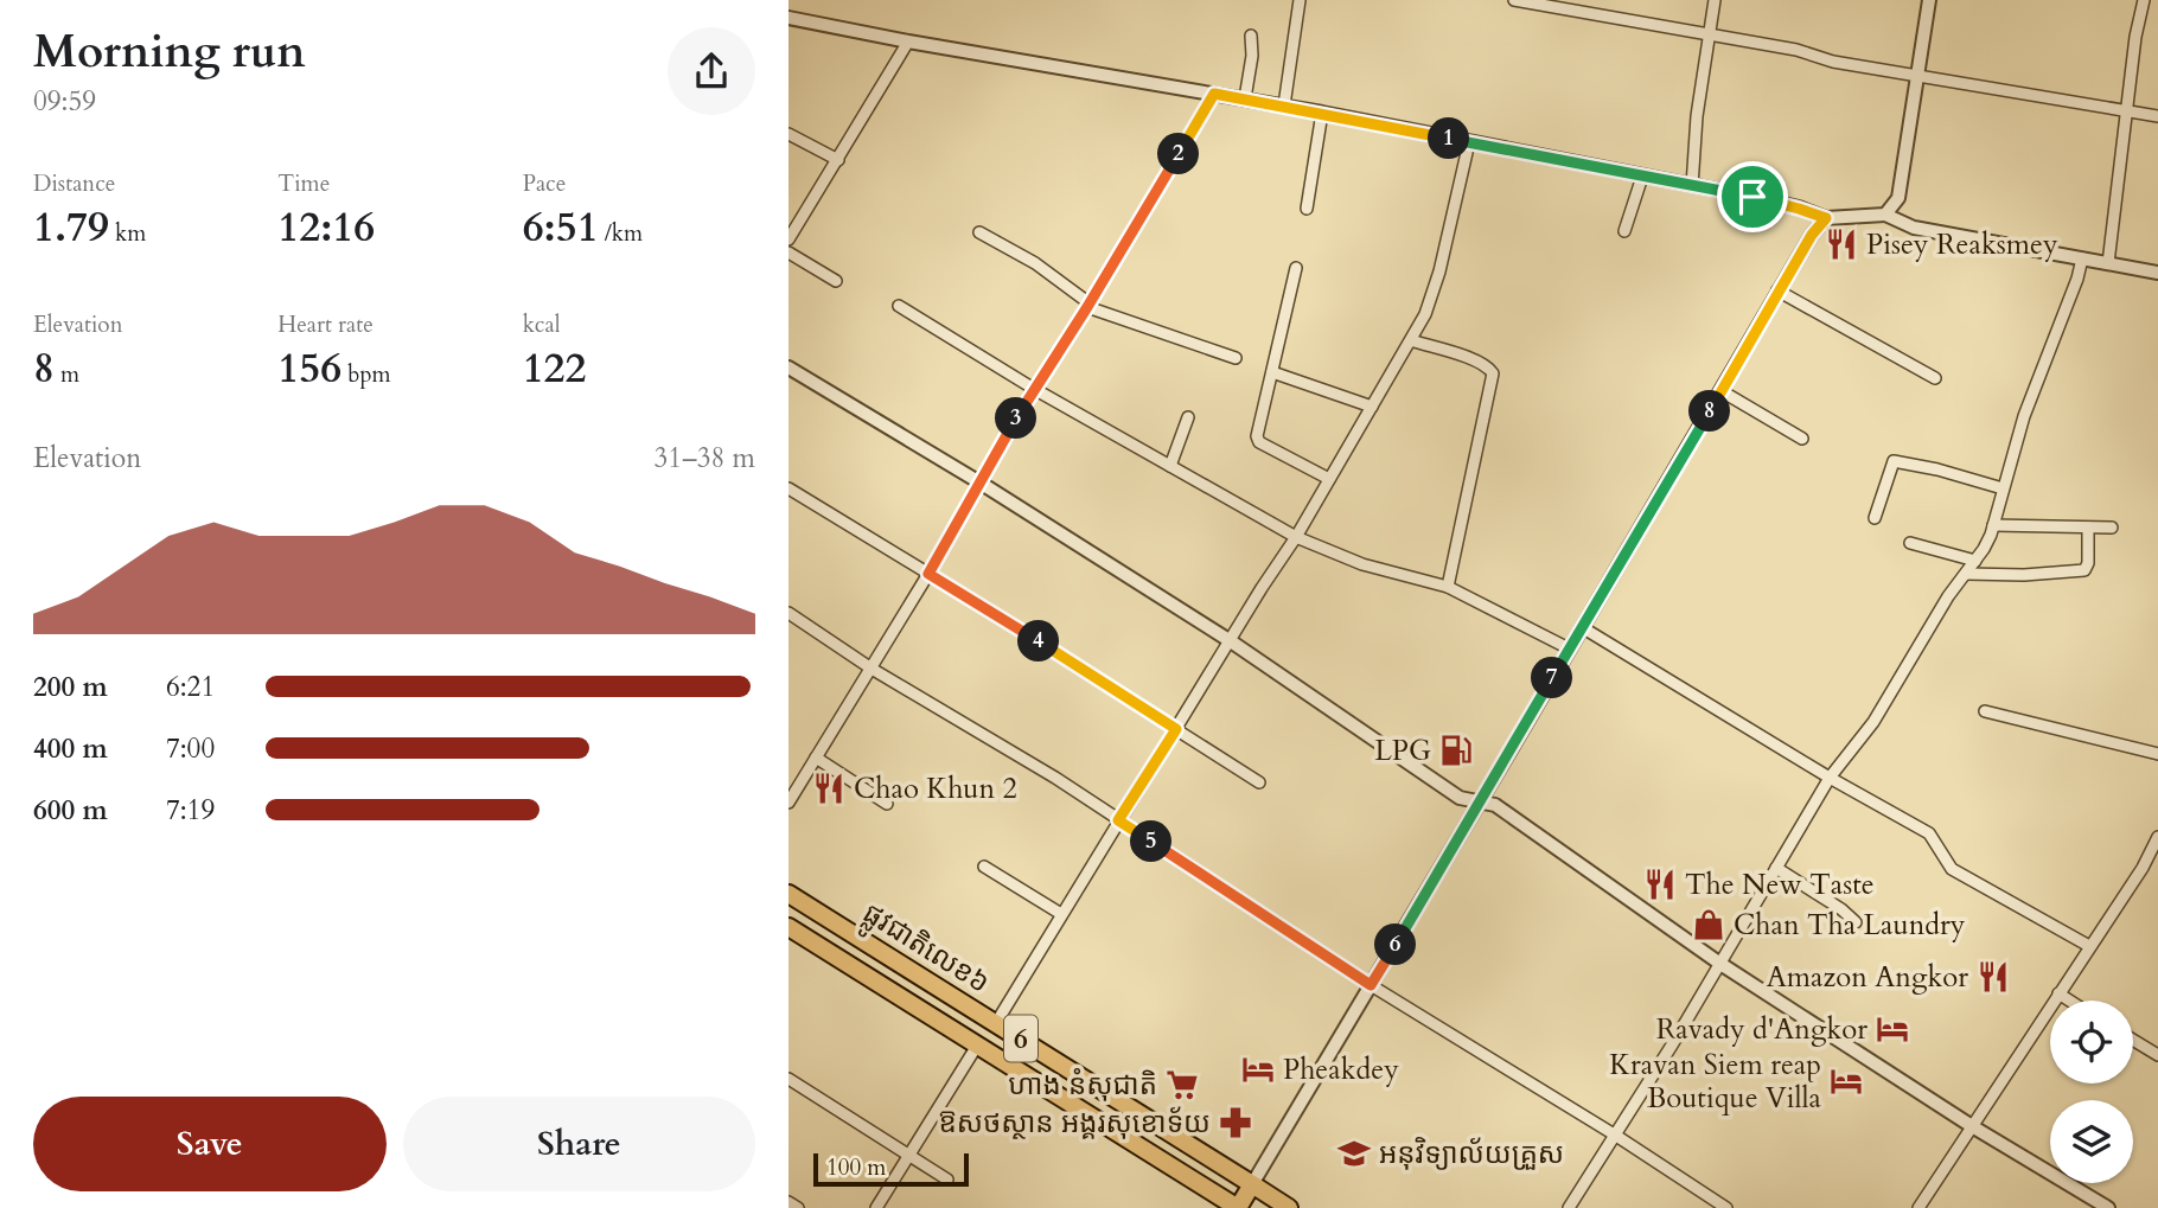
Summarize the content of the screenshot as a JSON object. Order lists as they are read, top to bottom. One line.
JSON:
{"streets":{"main road":["ផ្លូវជាតិលេខ៦","6"]},"places":{"restaurant":["Pisey Reaksmey","Chao Khun 2","The New Taste","Amazon Angkor"],"fuel station":["LPG"],"shop":["Chan Tha Laundry"],"hotel":["Ravady d'Angkor","Pheakdey","Kravan Siem reap Boutique Villa"],"supermarket":["ហាង នំសុជាតិ"],"pharmacy":["ឱសថស្ថាន អង្គរសុខោទ័យ"],"school or university":["អនុវិទ្យាល័យគ្រួស"]},"scale_bar":"100 m","page":{"heading":["Morning run","09:59"],"pins":["1","2","8","3","4","7","5","6"],"stats":[["Distance","1.79 km"],["Time","12:16"],["Pace","6:51 /km"],["Elevation","8 m"],["Heart rate","156 bpm"],["kcal","122"]],"chart":["Elevation","31–38 m"],"list":[{"name":"200 m","note":"6:21"},{"name":"400 m","note":"7:00"},{"name":"600 m","note":"7:19"}],"buttons":["Save","Share"],"scale":"100 m"}}
